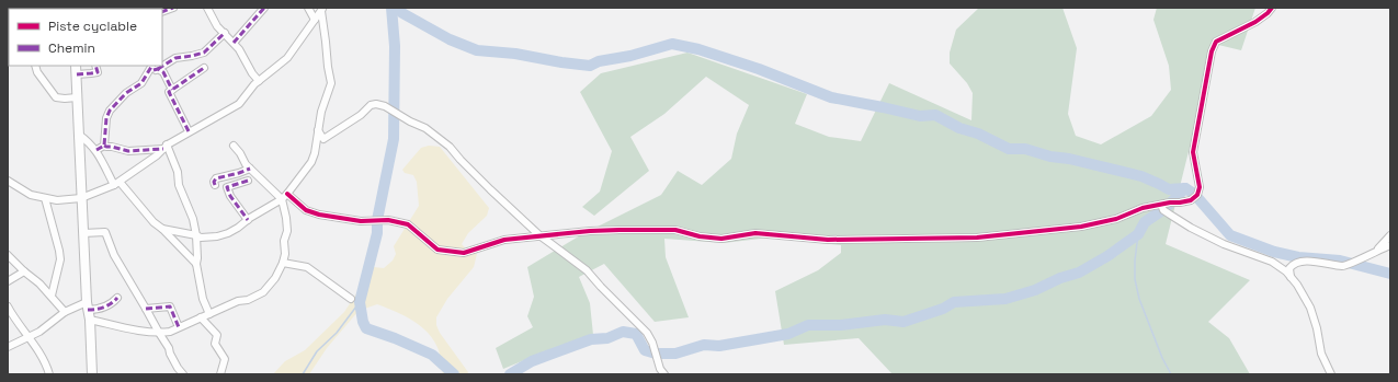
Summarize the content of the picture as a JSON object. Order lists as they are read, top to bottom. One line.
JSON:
{"legend":["Piste cyclable","Chemin"]}
